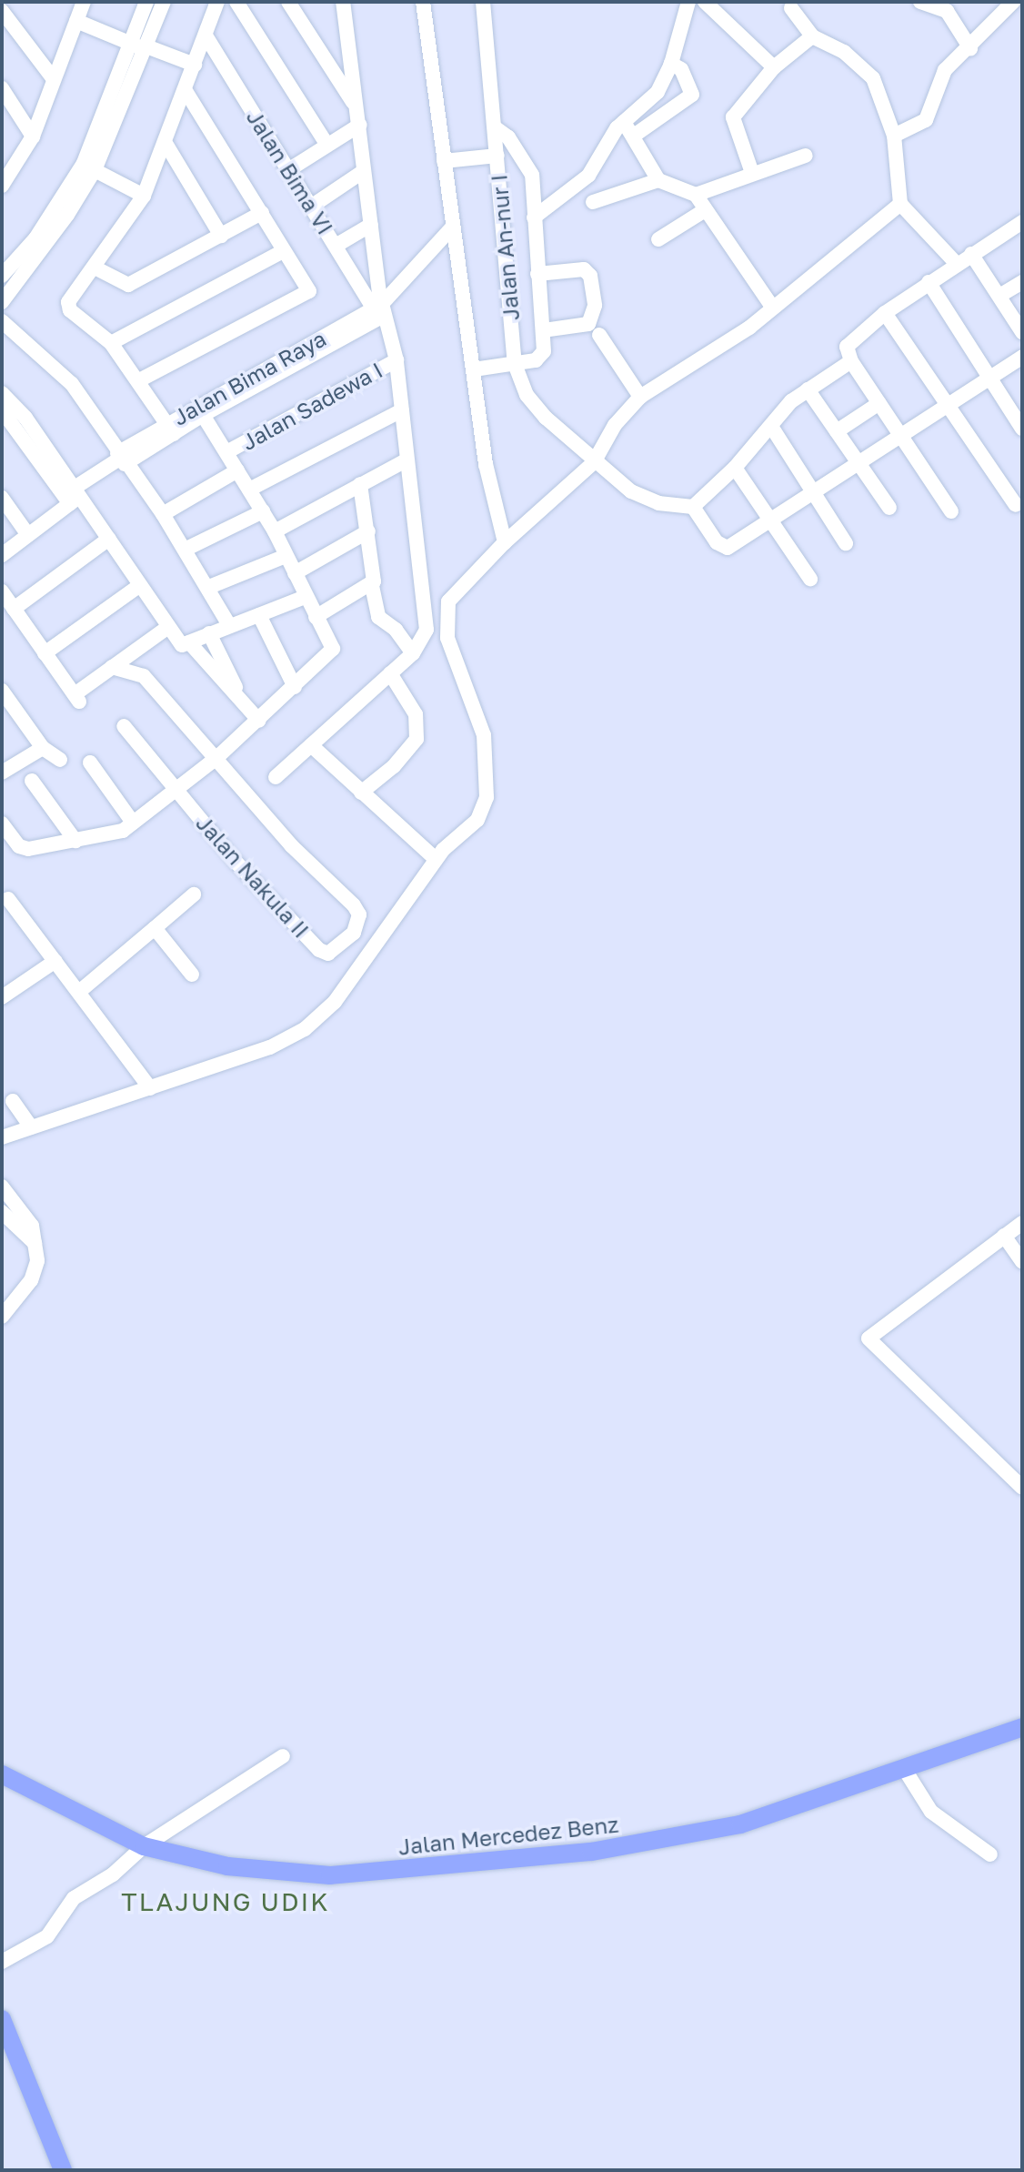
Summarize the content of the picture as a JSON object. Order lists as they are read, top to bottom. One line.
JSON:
{"streets":{"main road":["Jalan Mercedez Benz"],"street":["Jalan Bima VI","Jalan An-nur I","Jalan Bima Raya","Jalan Sadewa I","Jalan Nakula II"]},"crossings":[["Jalan Bima VI","Jalan Bima Raya"]],"districts":["TLAJUNG UDIK"]}
